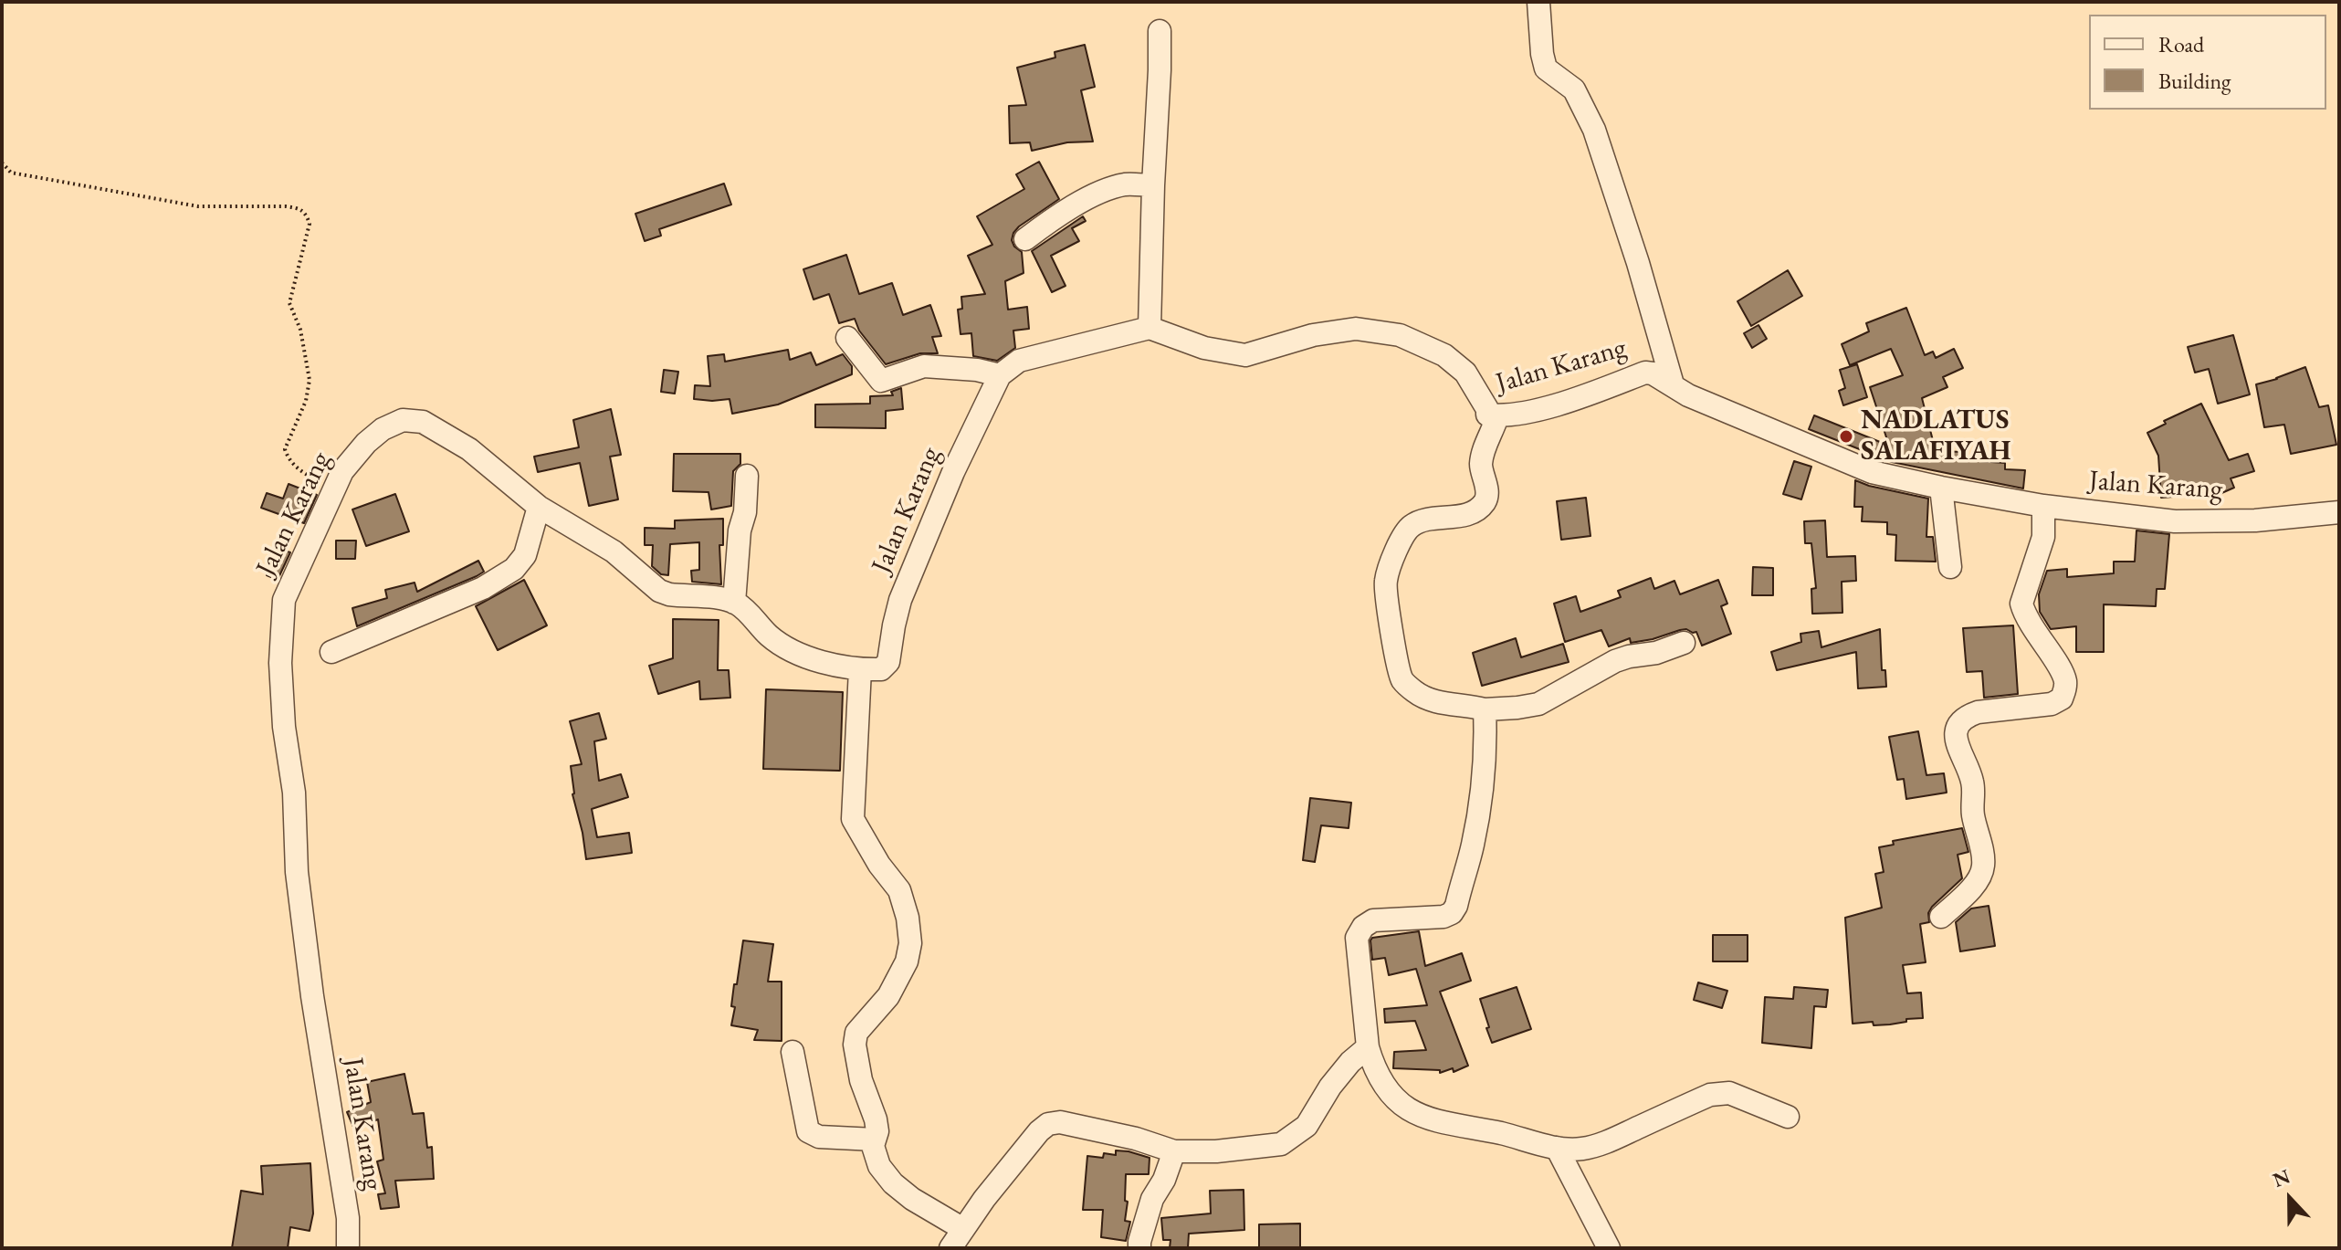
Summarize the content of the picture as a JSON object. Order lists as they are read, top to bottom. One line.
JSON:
{"streets":{"street":["Jalan Karang"]},"places":["NADLATUS SALAFIYAH"],"legend":["Road","Building"],"north":"top"}
